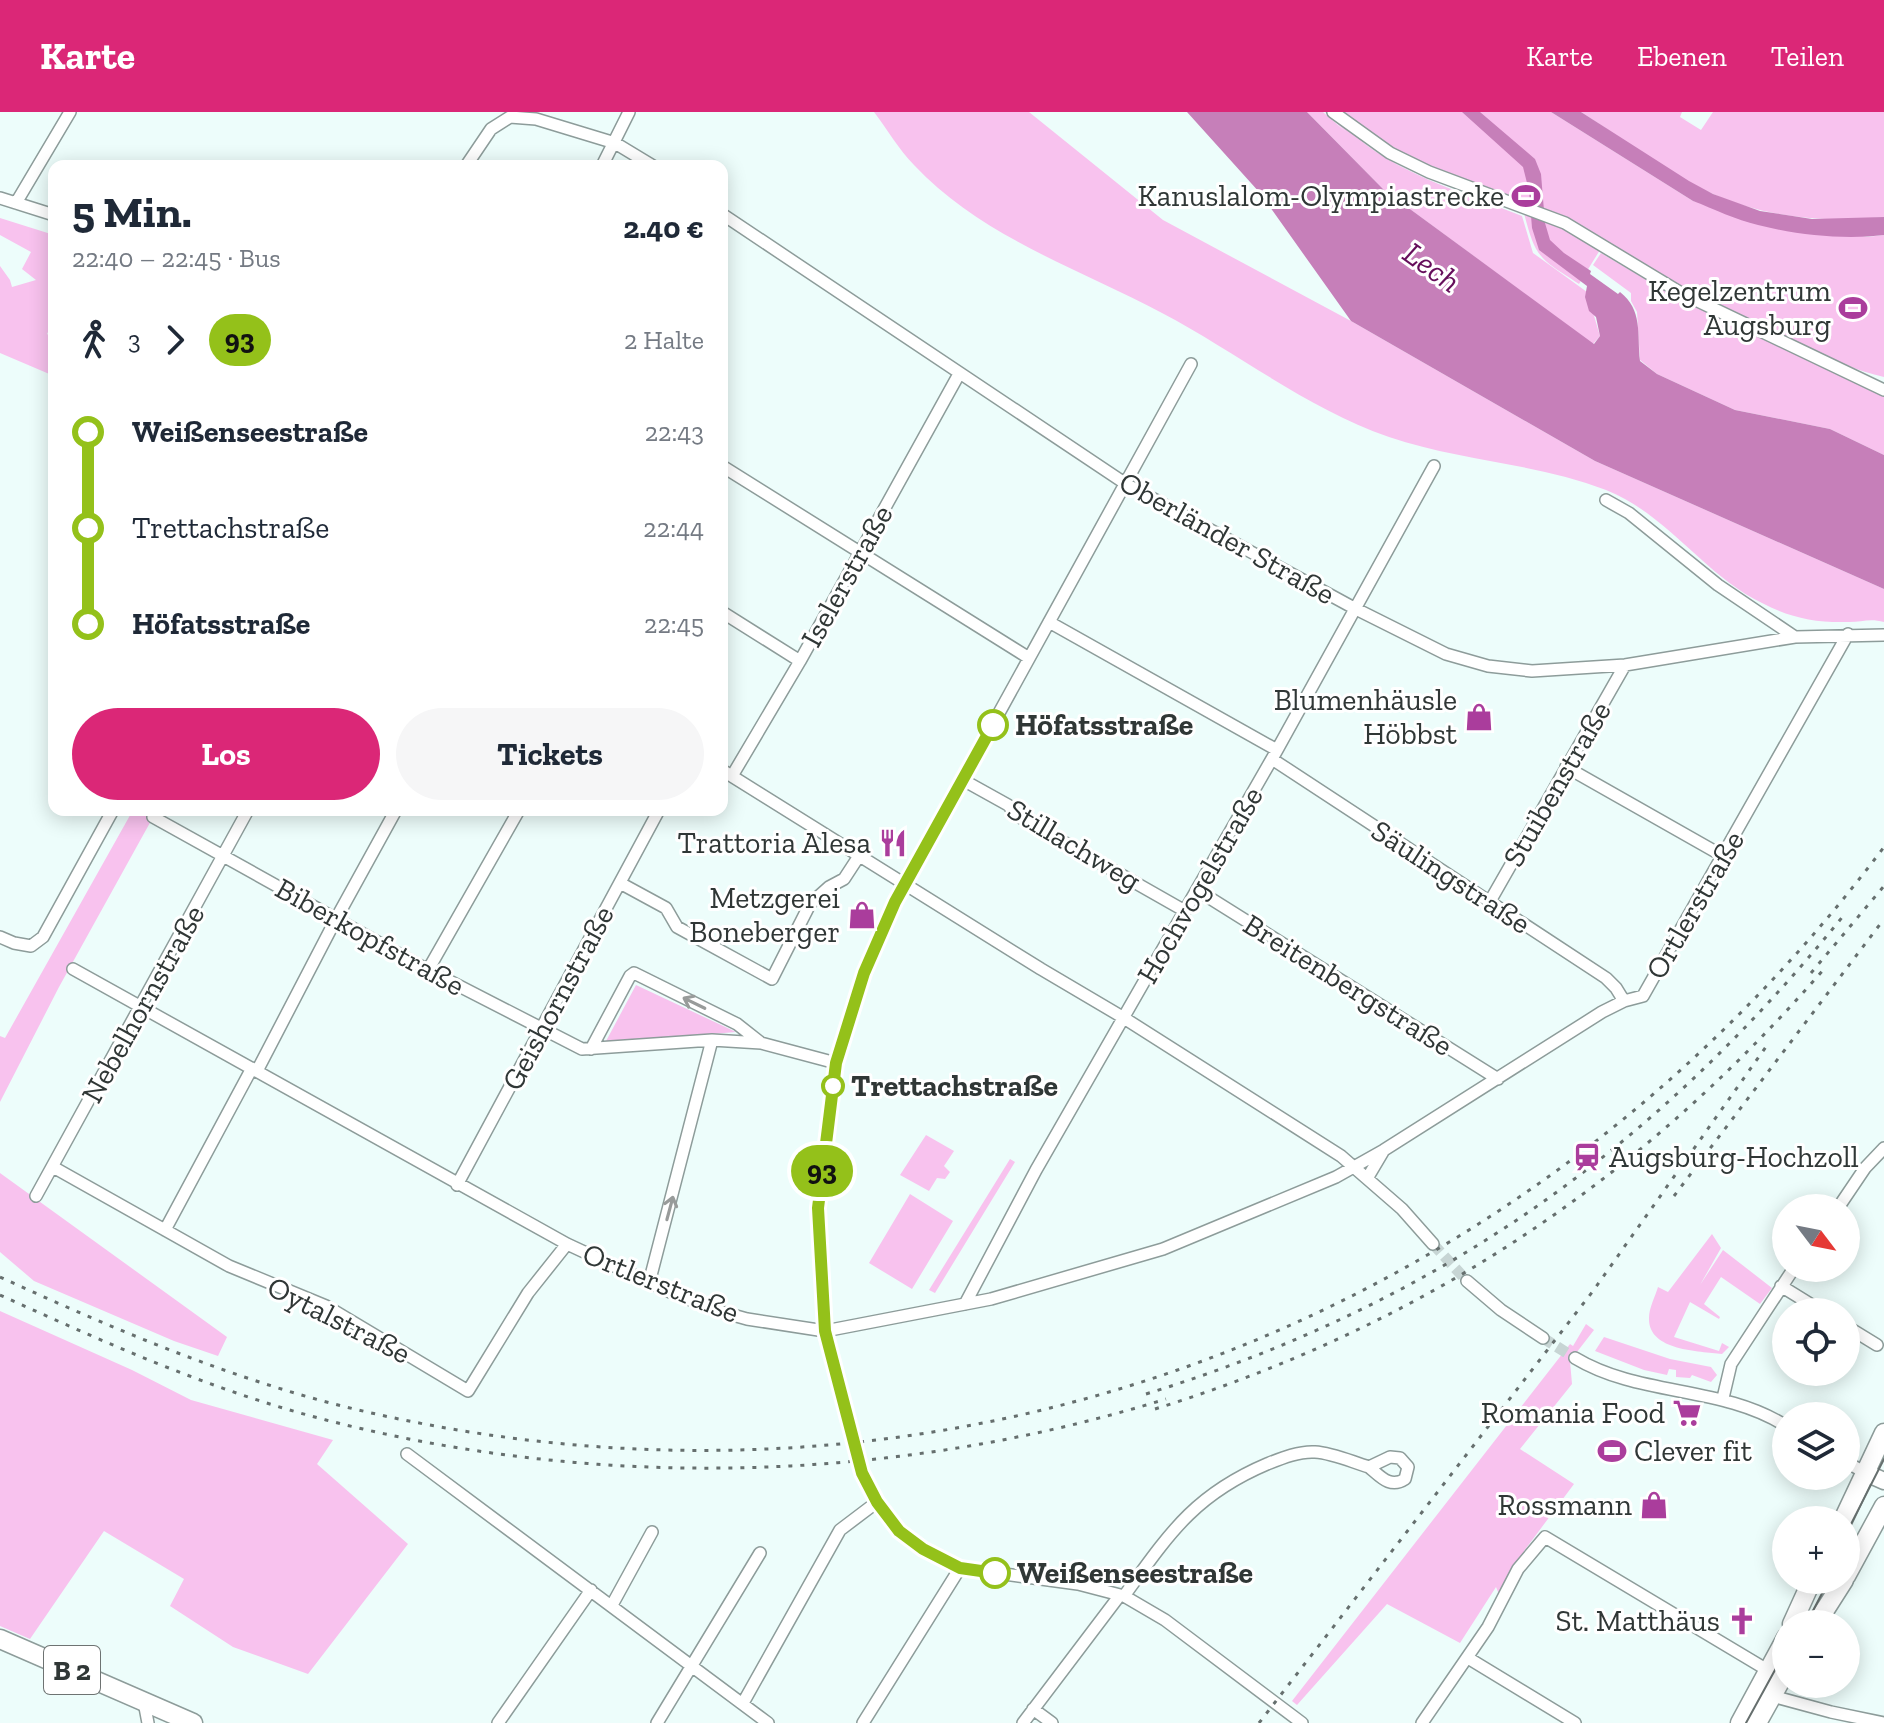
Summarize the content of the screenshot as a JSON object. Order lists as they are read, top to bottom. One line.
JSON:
{"streets":{"main road":["B 2"],"street":["Oberländer Straße","Iselerstraße","Stuibenstraße","Stillachweg","Säulingstraße","Hochvogelstraße","Ortlerstraße","Biberkopfstraße","Breitenbergstraße","Geishornstraße","Nebelhornstraße","Oytalstraße"]},"crossings":[["Oberländer Straße","Iselerstraße"],["Oberländer Straße","Stuibenstraße"],["Oberländer Straße","Hochvogelstraße"],["Oberländer Straße","Ortlerstraße"],["Stuibenstraße","Säulingstraße"],["Stillachweg","Hochvogelstraße"],["Säulingstraße","Hochvogelstraße"],["Säulingstraße","Ortlerstraße"],["Hochvogelstraße","Ortlerstraße"],["Hochvogelstraße","Breitenbergstraße"],["Ortlerstraße","Breitenbergstraße"],["Ortlerstraße","Geishornstraße"],["Ortlerstraße","Nebelhornstraße"],["Ortlerstraße","Oytalstraße"],["Biberkopfstraße","Geishornstraße"],["Biberkopfstraße","Nebelhornstraße"],["Nebelhornstraße","Oytalstraße"]],"water":["Lech"],"places":{"sports":["Kanuslalom-Olympiastrecke","Kegelzentrum Augsburg","Clever fit"],"shop":["Blumenhäusle Höbbst","Metzgerei Boneberger","Rossmann"],"other":["Höfatsstraße","Trettachstraße","Weißenseestraße"],"restaurant":["Trattoria Alesa"],"station":["Augsburg-Hochzoll"],"supermarket":["Romania Food"],"church":["St. Matthäus"]},"lines":["bus line 93"],"north":"bottom right","page":{"header":"Karte","nav":["Karte","Ebenen","Teilen"],"on_map":"93","heading":["5 Min.","22:40 – 22:45 · Bus","2.40 €"],"legs":["3","93","2 Halte"],"list":[{"name":"Weißenseestraße","value":"22:43"},{"name":"Trettachstraße","value":"22:44"},{"name":"Höfatsstraße","value":"22:45"}],"buttons":["Los","Tickets"],"map_buttons":["+","−"]}}
